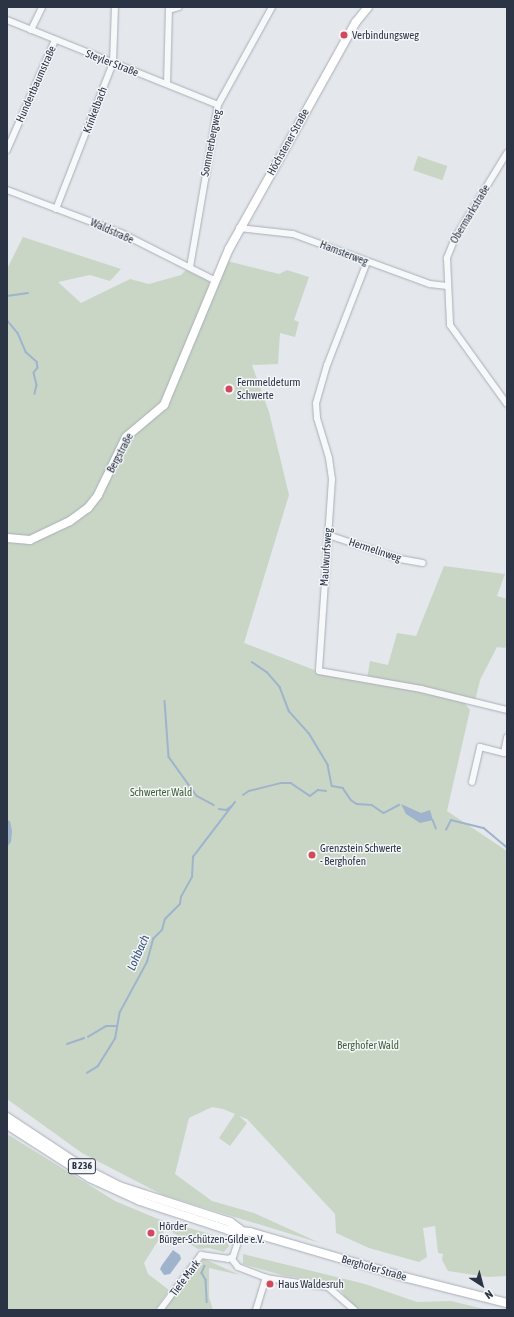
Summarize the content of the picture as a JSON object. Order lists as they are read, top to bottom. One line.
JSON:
{"streets":{"main road":["Höchstener Straße","Bergstraße","B 236","Berghofer Straße"],"street":["Steyler Straße","Hundertbaumstraße","Krinkelbach","Sommerbergweg","Obermarkstraße","Waldstraße","Hamsterweg","Hermelinweg","Maulwurfsweg","Tiefe Mark"]},"crossings":[["Steyler Straße","Hundertbaumstraße"],["Steyler Straße","Krinkelbach"],["Steyler Straße","Sommerbergweg"],["Krinkelbach","Waldstraße"],["Höchstener Straße","Waldstraße"],["Höchstener Straße","Hamsterweg"],["Höchstener Straße","Bergstraße"],["Sommerbergweg","Waldstraße"],["Obermarkstraße","Hamsterweg"],["Waldstraße","Bergstraße"],["Hamsterweg","Maulwurfsweg"],["Hermelinweg","Maulwurfsweg"],["B 236","Berghofer Straße"]],"water":["Lohbach"],"parks":["Schwerter Wald","Berghofer Wald"],"places":["Verbindungsweg","Fernmeldeturm Schwerte","Grenzstein Schwerte - Berghofen","Hörder Bürger-Schützen-Gilde e.V.","Haus Waldesruh"],"north":"bottom right"}
